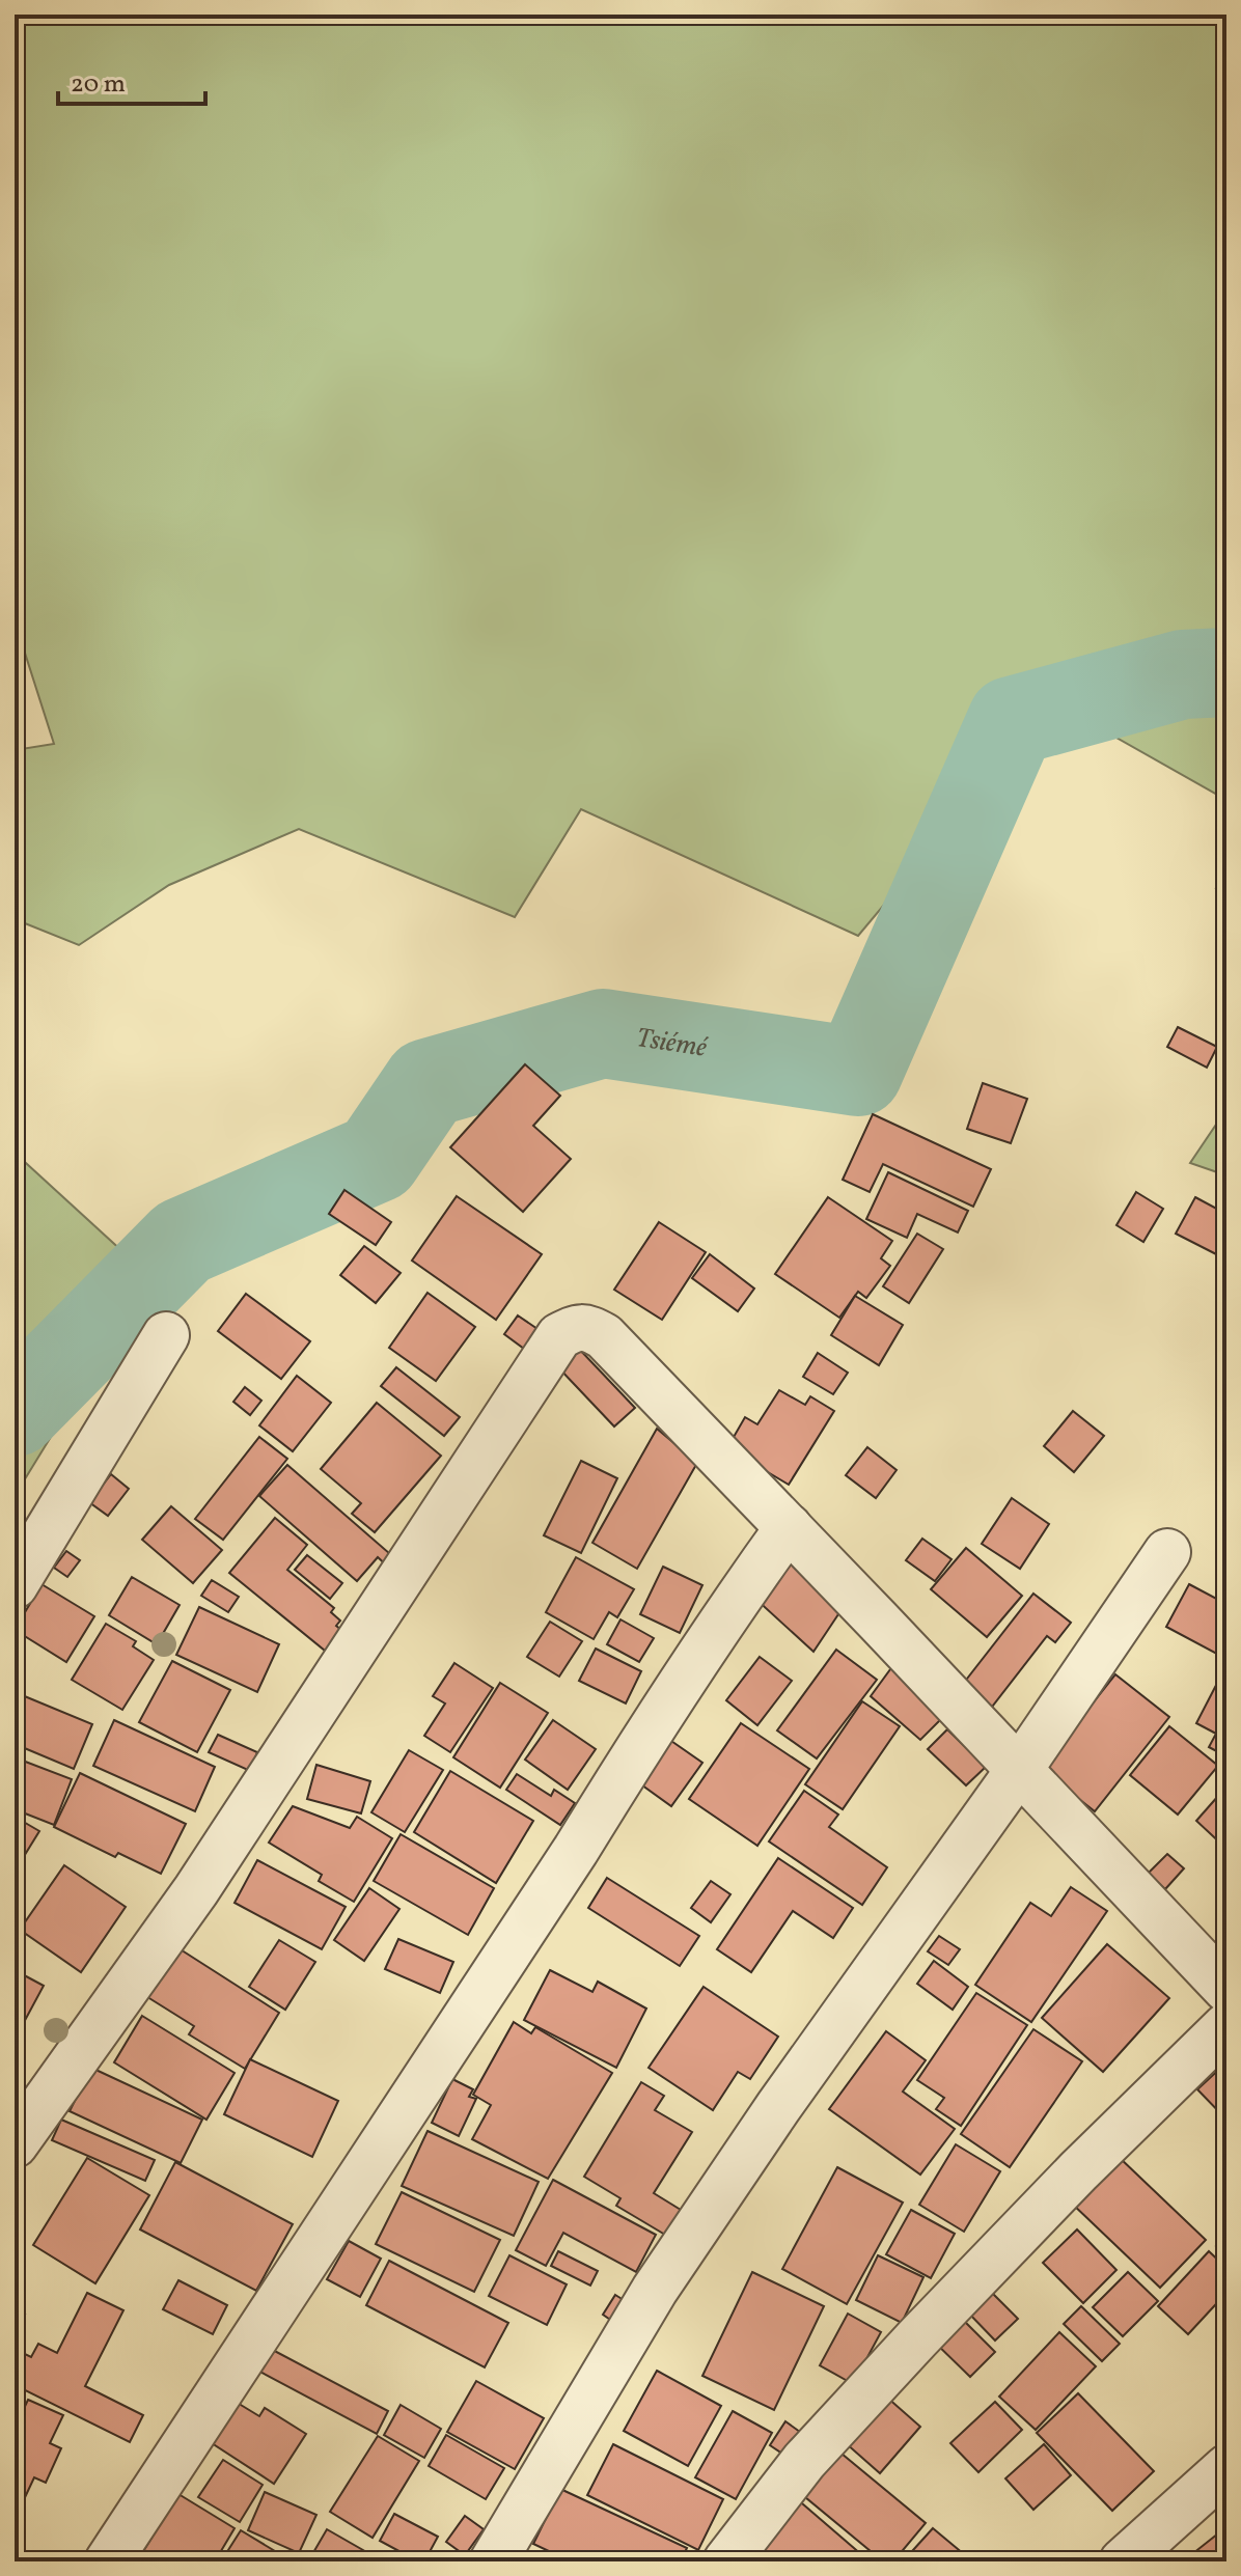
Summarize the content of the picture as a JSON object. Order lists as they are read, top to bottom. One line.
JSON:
{"water":["Tsiémé"],"scale_bar":"20 m"}
